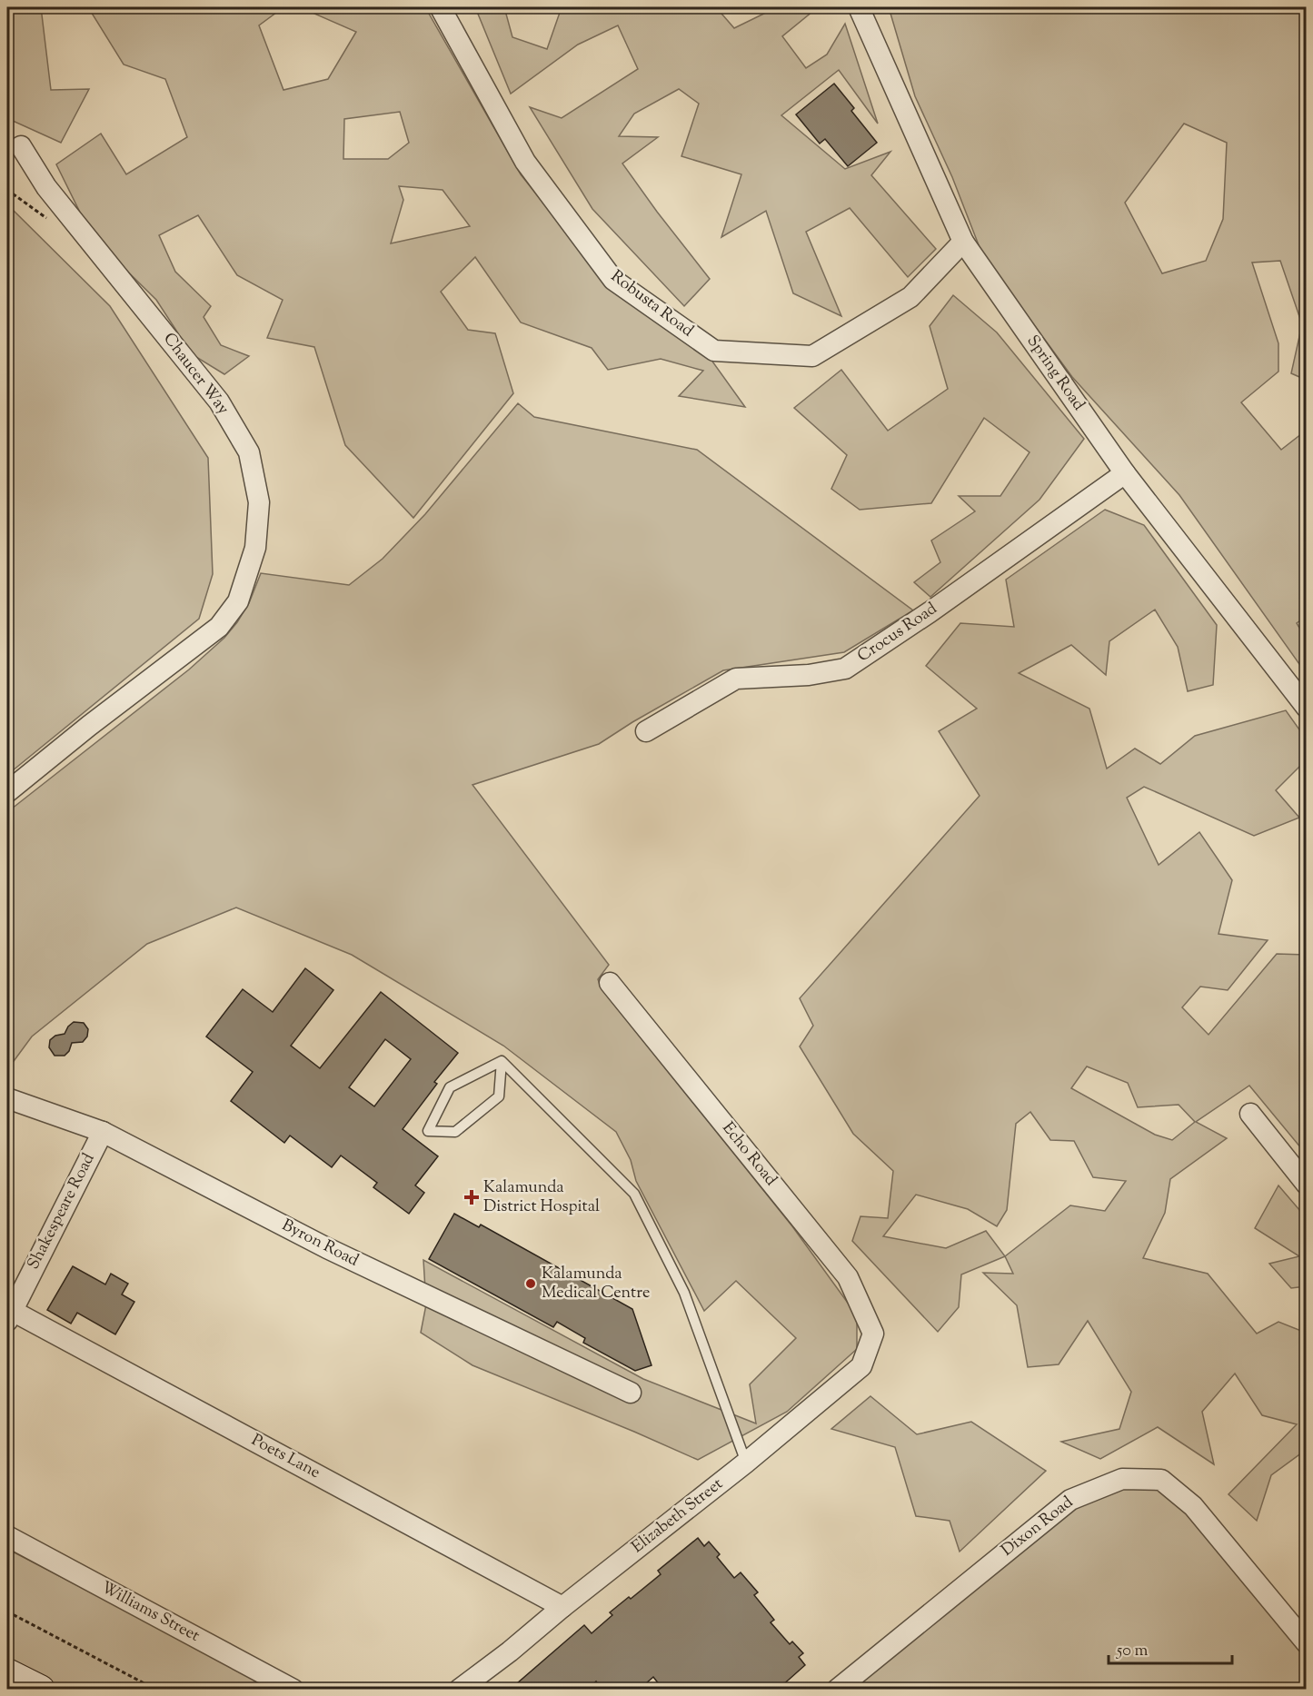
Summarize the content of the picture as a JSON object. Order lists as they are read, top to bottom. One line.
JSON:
{"streets":{"street":["Robusta Road","Spring Road","Chaucer Way","Crocus Road","Echo Road","Shakespeare Road","Byron Road","Poets Lane","Elizabeth Street","Dixon Road","Williams Street"]},"crossings":[["Robusta Road","Spring Road"],["Spring Road","Crocus Road"],["Echo Road","Elizabeth Street"],["Shakespeare Road","Byron Road"],["Shakespeare Road","Poets Lane"],["Poets Lane","Elizabeth Street"]],"places":{"health":["Kalamunda District Hospital"],"other":["Kalamunda Medical Centre"]},"scale_bar":"50 m"}
